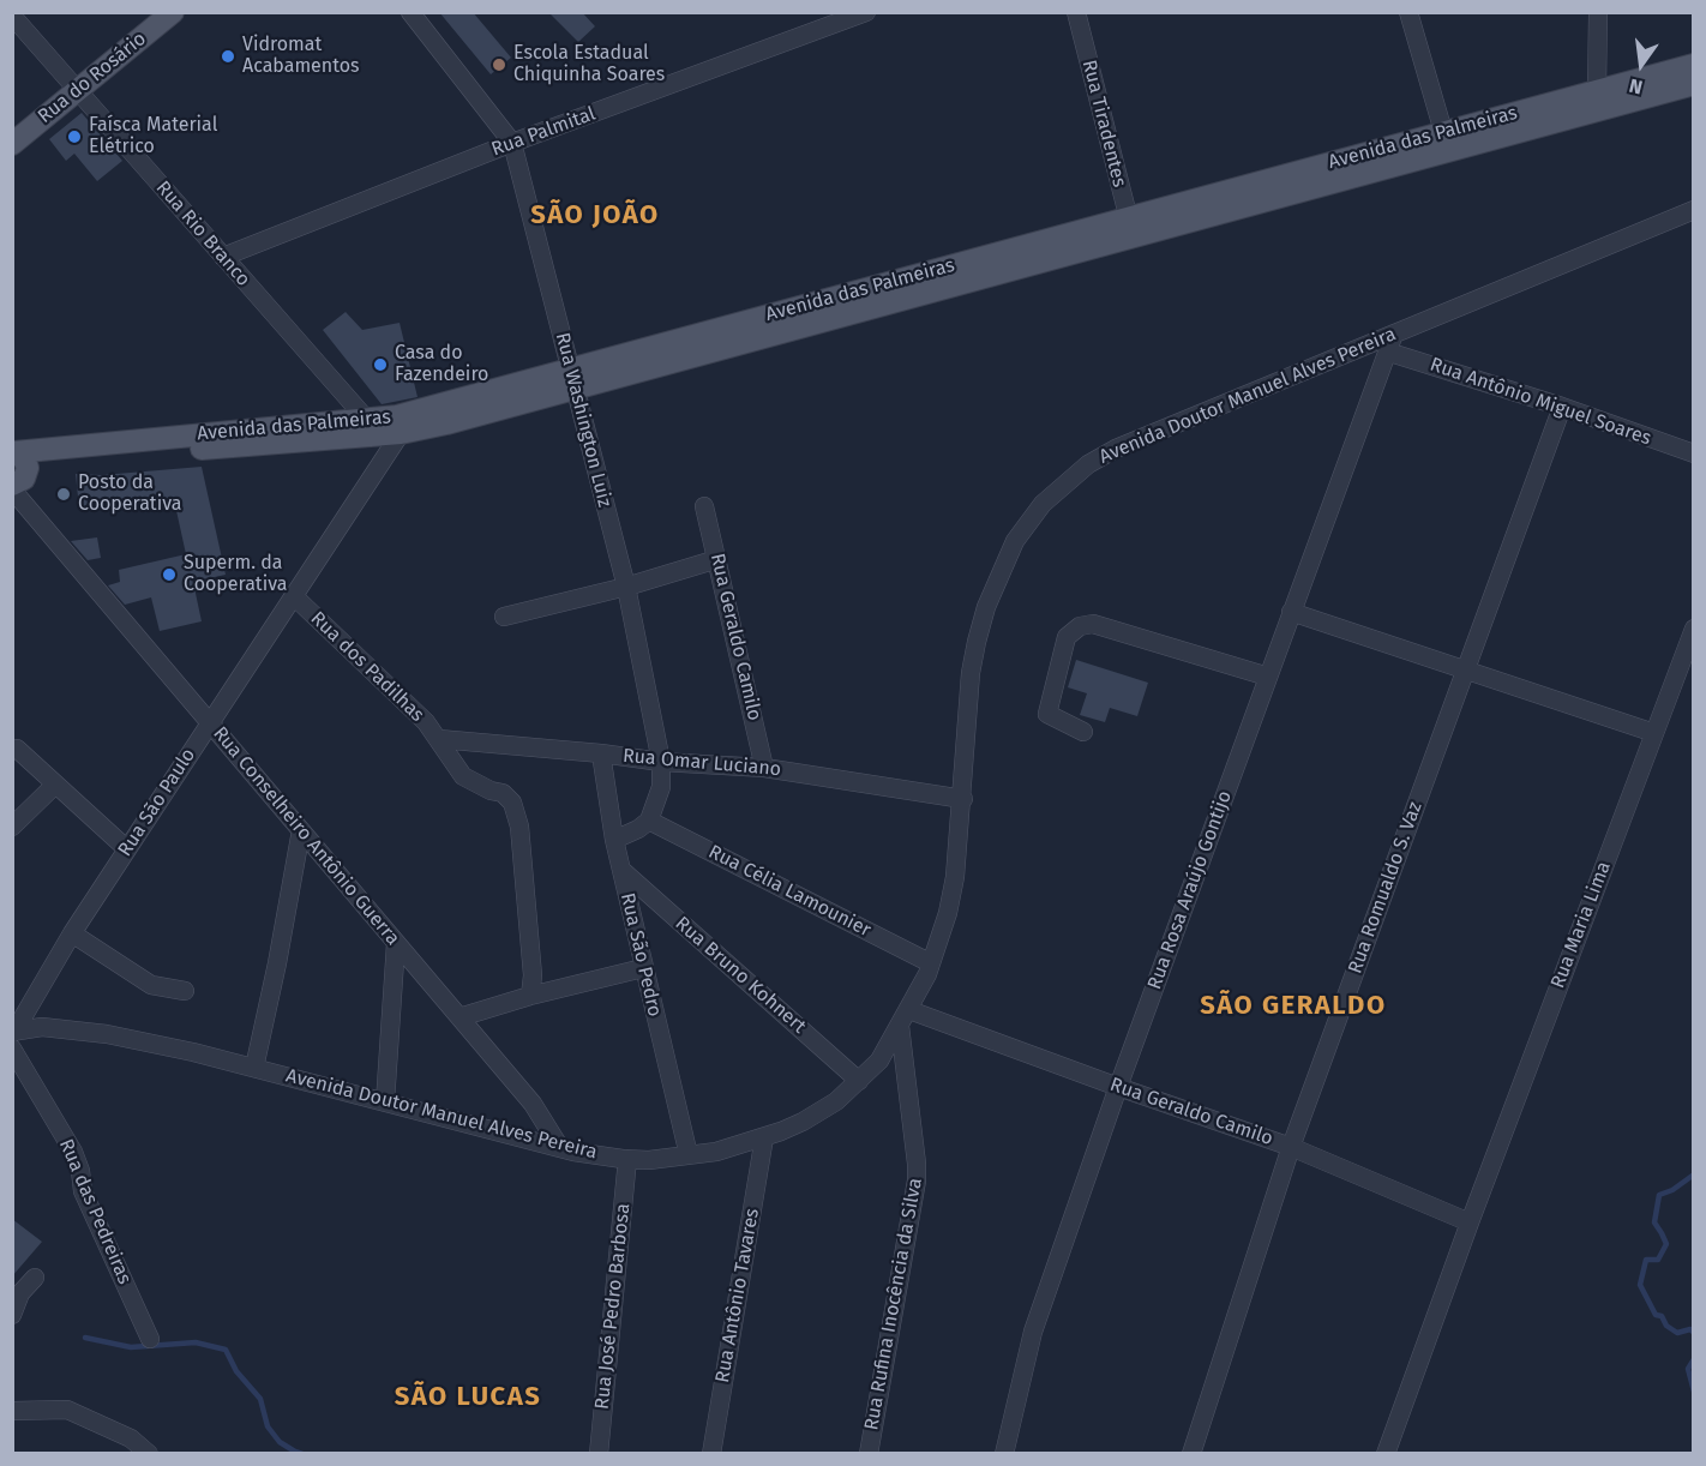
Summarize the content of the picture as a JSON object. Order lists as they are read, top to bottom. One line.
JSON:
{"streets":{"main road":["Rua do Rosário","Avenida das Palmeiras"],"street":["Rua Tiradentes","Rua Palmital","Rua Rio Branco","Avenida Doutor Manuel Alves Pereira","Rua Antônio Miguel Soares","Rua Washington Luiz","Rua Geraldo Camilo","Rua dos Padilhas","Rua Omar Luciano","Rua São Paulo","Rua Conselheiro Antônio Guerra","Rua Romualdo S. Vaz","Rua Rosa Araújo Gontijo","Rua Célia Lamounier","Rua Maria Lima","Rua São Pedro","Rua Bruno Kohnert","Rua das Pedreiras","Rua Antônio Tavares","Rua Rufina Inocência da Silva","Rua José Pedro Barbosa"]},"crossings":[["Rua do Rosário","Rua Rio Branco"],["Rua Tiradentes","Avenida das Palmeiras"],["Rua Palmital","Rua Rio Branco"],["Rua Palmital","Rua Washington Luiz"],["Avenida das Palmeiras","Rua Rio Branco"],["Avenida das Palmeiras","Rua Washington Luiz"],["Avenida das Palmeiras","Rua São Paulo"],["Avenida das Palmeiras","Rua Conselheiro Antônio Guerra"],["Avenida Doutor Manuel Alves Pereira","Rua Geraldo Camilo"],["Avenida Doutor Manuel Alves Pereira","Rua Omar Luciano"],["Avenida Doutor Manuel Alves Pereira","Rua São Paulo"],["Avenida Doutor Manuel Alves Pereira","Rua Conselheiro Antônio Guerra"],["Avenida Doutor Manuel Alves Pereira","Rua Rosa Araújo Gontijo"],["Avenida Doutor Manuel Alves Pereira","Rua Célia Lamounier"],["Avenida Doutor Manuel Alves Pereira","Rua São Pedro"],["Avenida Doutor Manuel Alves Pereira","Rua Bruno Kohnert"],["Avenida Doutor Manuel Alves Pereira","Rua das Pedreiras"],["Avenida Doutor Manuel Alves Pereira","Rua Antônio Tavares"],["Avenida Doutor Manuel Alves Pereira","Rua Rufina Inocência da Silva"],["Avenida Doutor Manuel Alves Pereira","Rua José Pedro Barbosa"],["Rua Antônio Miguel Soares","Rua Romualdo S. Vaz"],["Rua Antônio Miguel Soares","Rua Rosa Araújo Gontijo"],["Rua Washington Luiz","Rua Omar Luciano"],["Rua Washington Luiz","Rua Célia Lamounier"],["Rua Geraldo Camilo","Rua Omar Luciano"],["Rua Geraldo Camilo","Rua Romualdo S. Vaz"],["Rua Geraldo Camilo","Rua Rosa Araújo Gontijo"],["Rua Geraldo Camilo","Rua Maria Lima"],["Rua Geraldo Camilo","Rua Rufina Inocência da Silva"],["Rua dos Padilhas","Rua Omar Luciano"],["Rua dos Padilhas","Rua São Paulo"],["Rua Omar Luciano","Rua São Pedro"],["Rua São Paulo","Rua Conselheiro Antônio Guerra"],["Rua São Paulo","Rua das Pedreiras"],["Rua São Pedro","Rua Bruno Kohnert"]],"districts":["SÃO JOÃO","SÃO GERALDO","SÃO LUCAS"],"places":["Vidromat Acabamentos","Escola Estadual Chiquinha Soares","Faísca Material Elétrico","Casa do Fazendeiro","Posto da Cooperativa","Superm. da Cooperativa"],"north":"bottom"}
